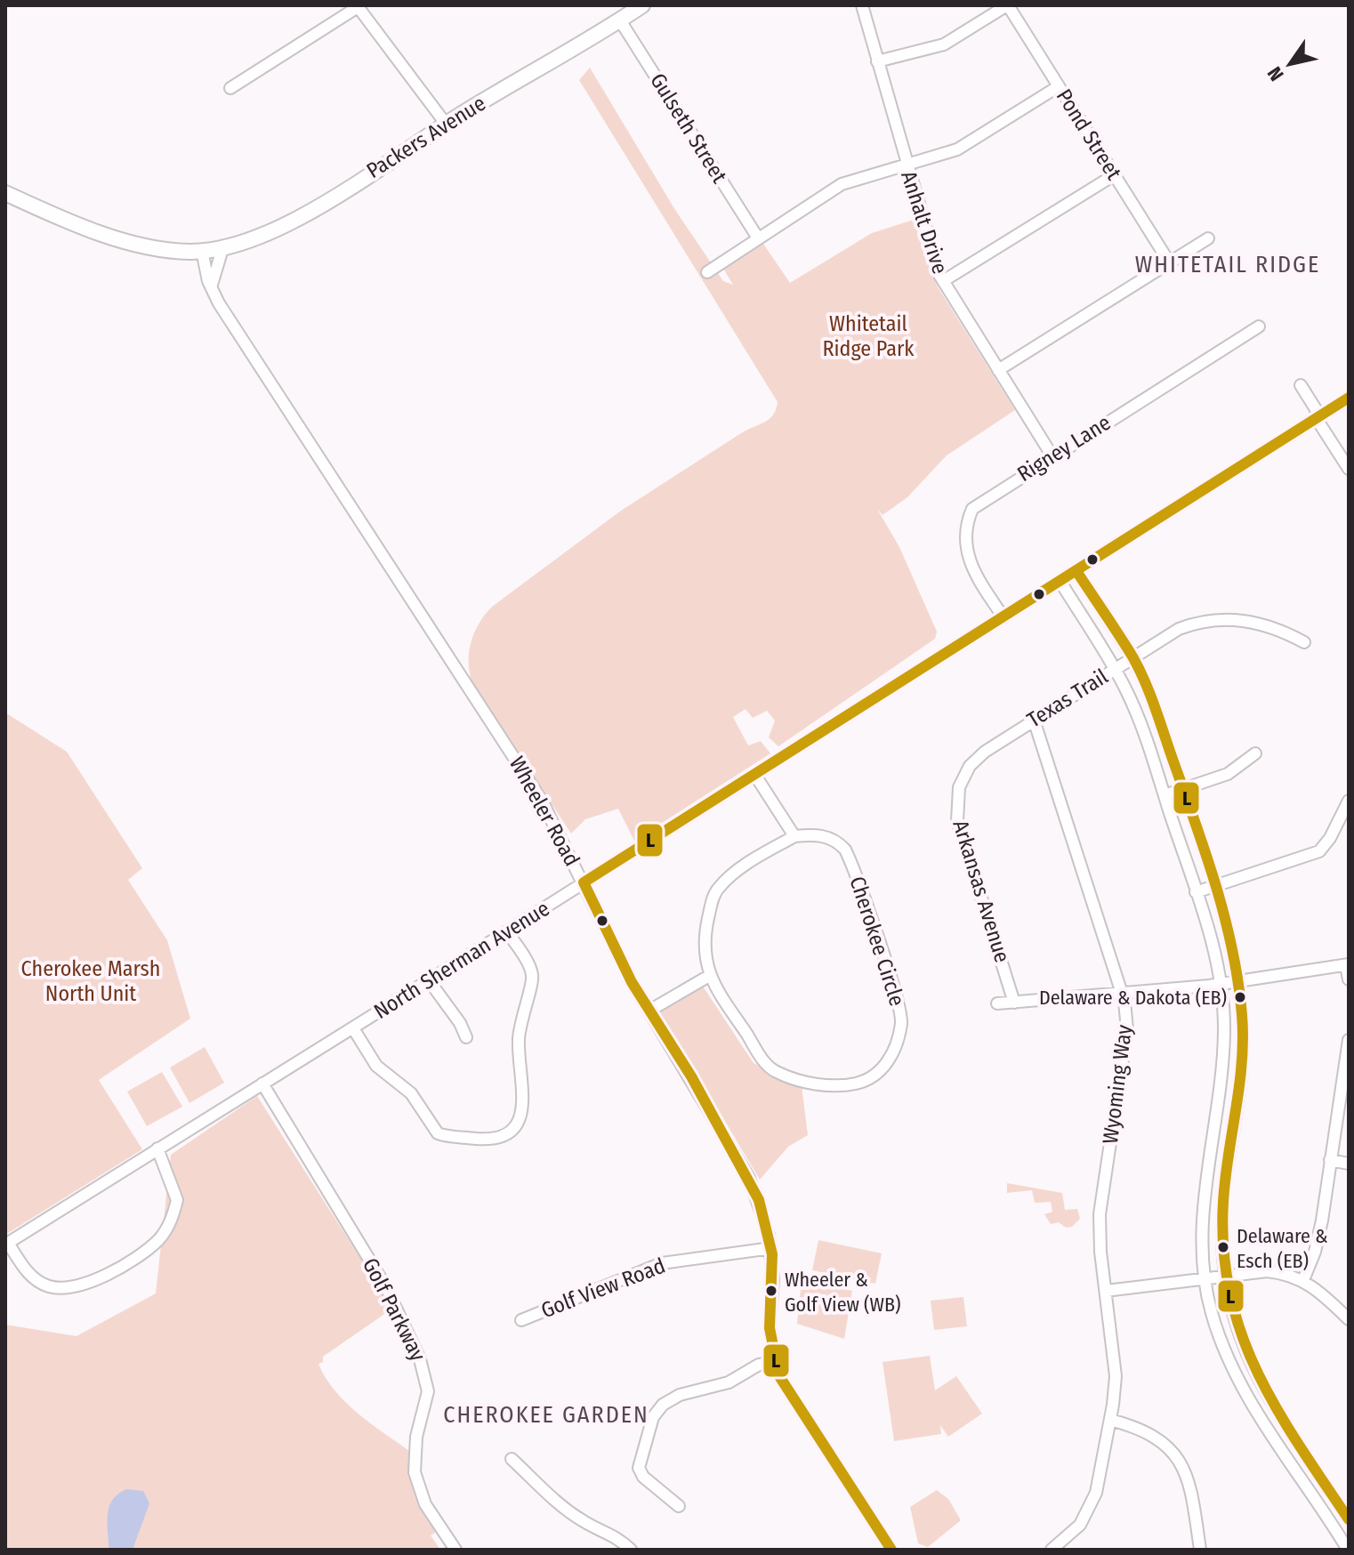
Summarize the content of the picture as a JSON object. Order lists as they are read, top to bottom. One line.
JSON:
{"streets":{"main road":["Packers Avenue"],"street":["Gulseth Street","Pond Street","Anhalt Drive","Rigney Lane","Texas Trail","Wheeler Road","Arkansas Avenue","Cherokee Circle","North Sherman Avenue","Wyoming Way","Golf View Road","Golf Parkway"]},"crossings":[["Gulseth Street","Packers Avenue"],["Packers Avenue","Wheeler Road"],["Anhalt Drive","Rigney Lane"],["Rigney Lane","North Sherman Avenue"],["Texas Trail","Arkansas Avenue"],["Texas Trail","Wyoming Way"],["Wheeler Road","North Sherman Avenue"],["Wheeler Road","Golf View Road"],["North Sherman Avenue","Golf Parkway"]],"districts":["WHITETAIL RIDGE","CHEROKEE GARDEN"],"parks":["Whitetail Ridge Park","Cherokee Marsh North Unit"],"places":["Delaware & Dakota (EB)","Delaware & Esch (EB)","Wheeler & Golf View (WB)"],"lines":["transit line L"],"north":"bottom left"}
